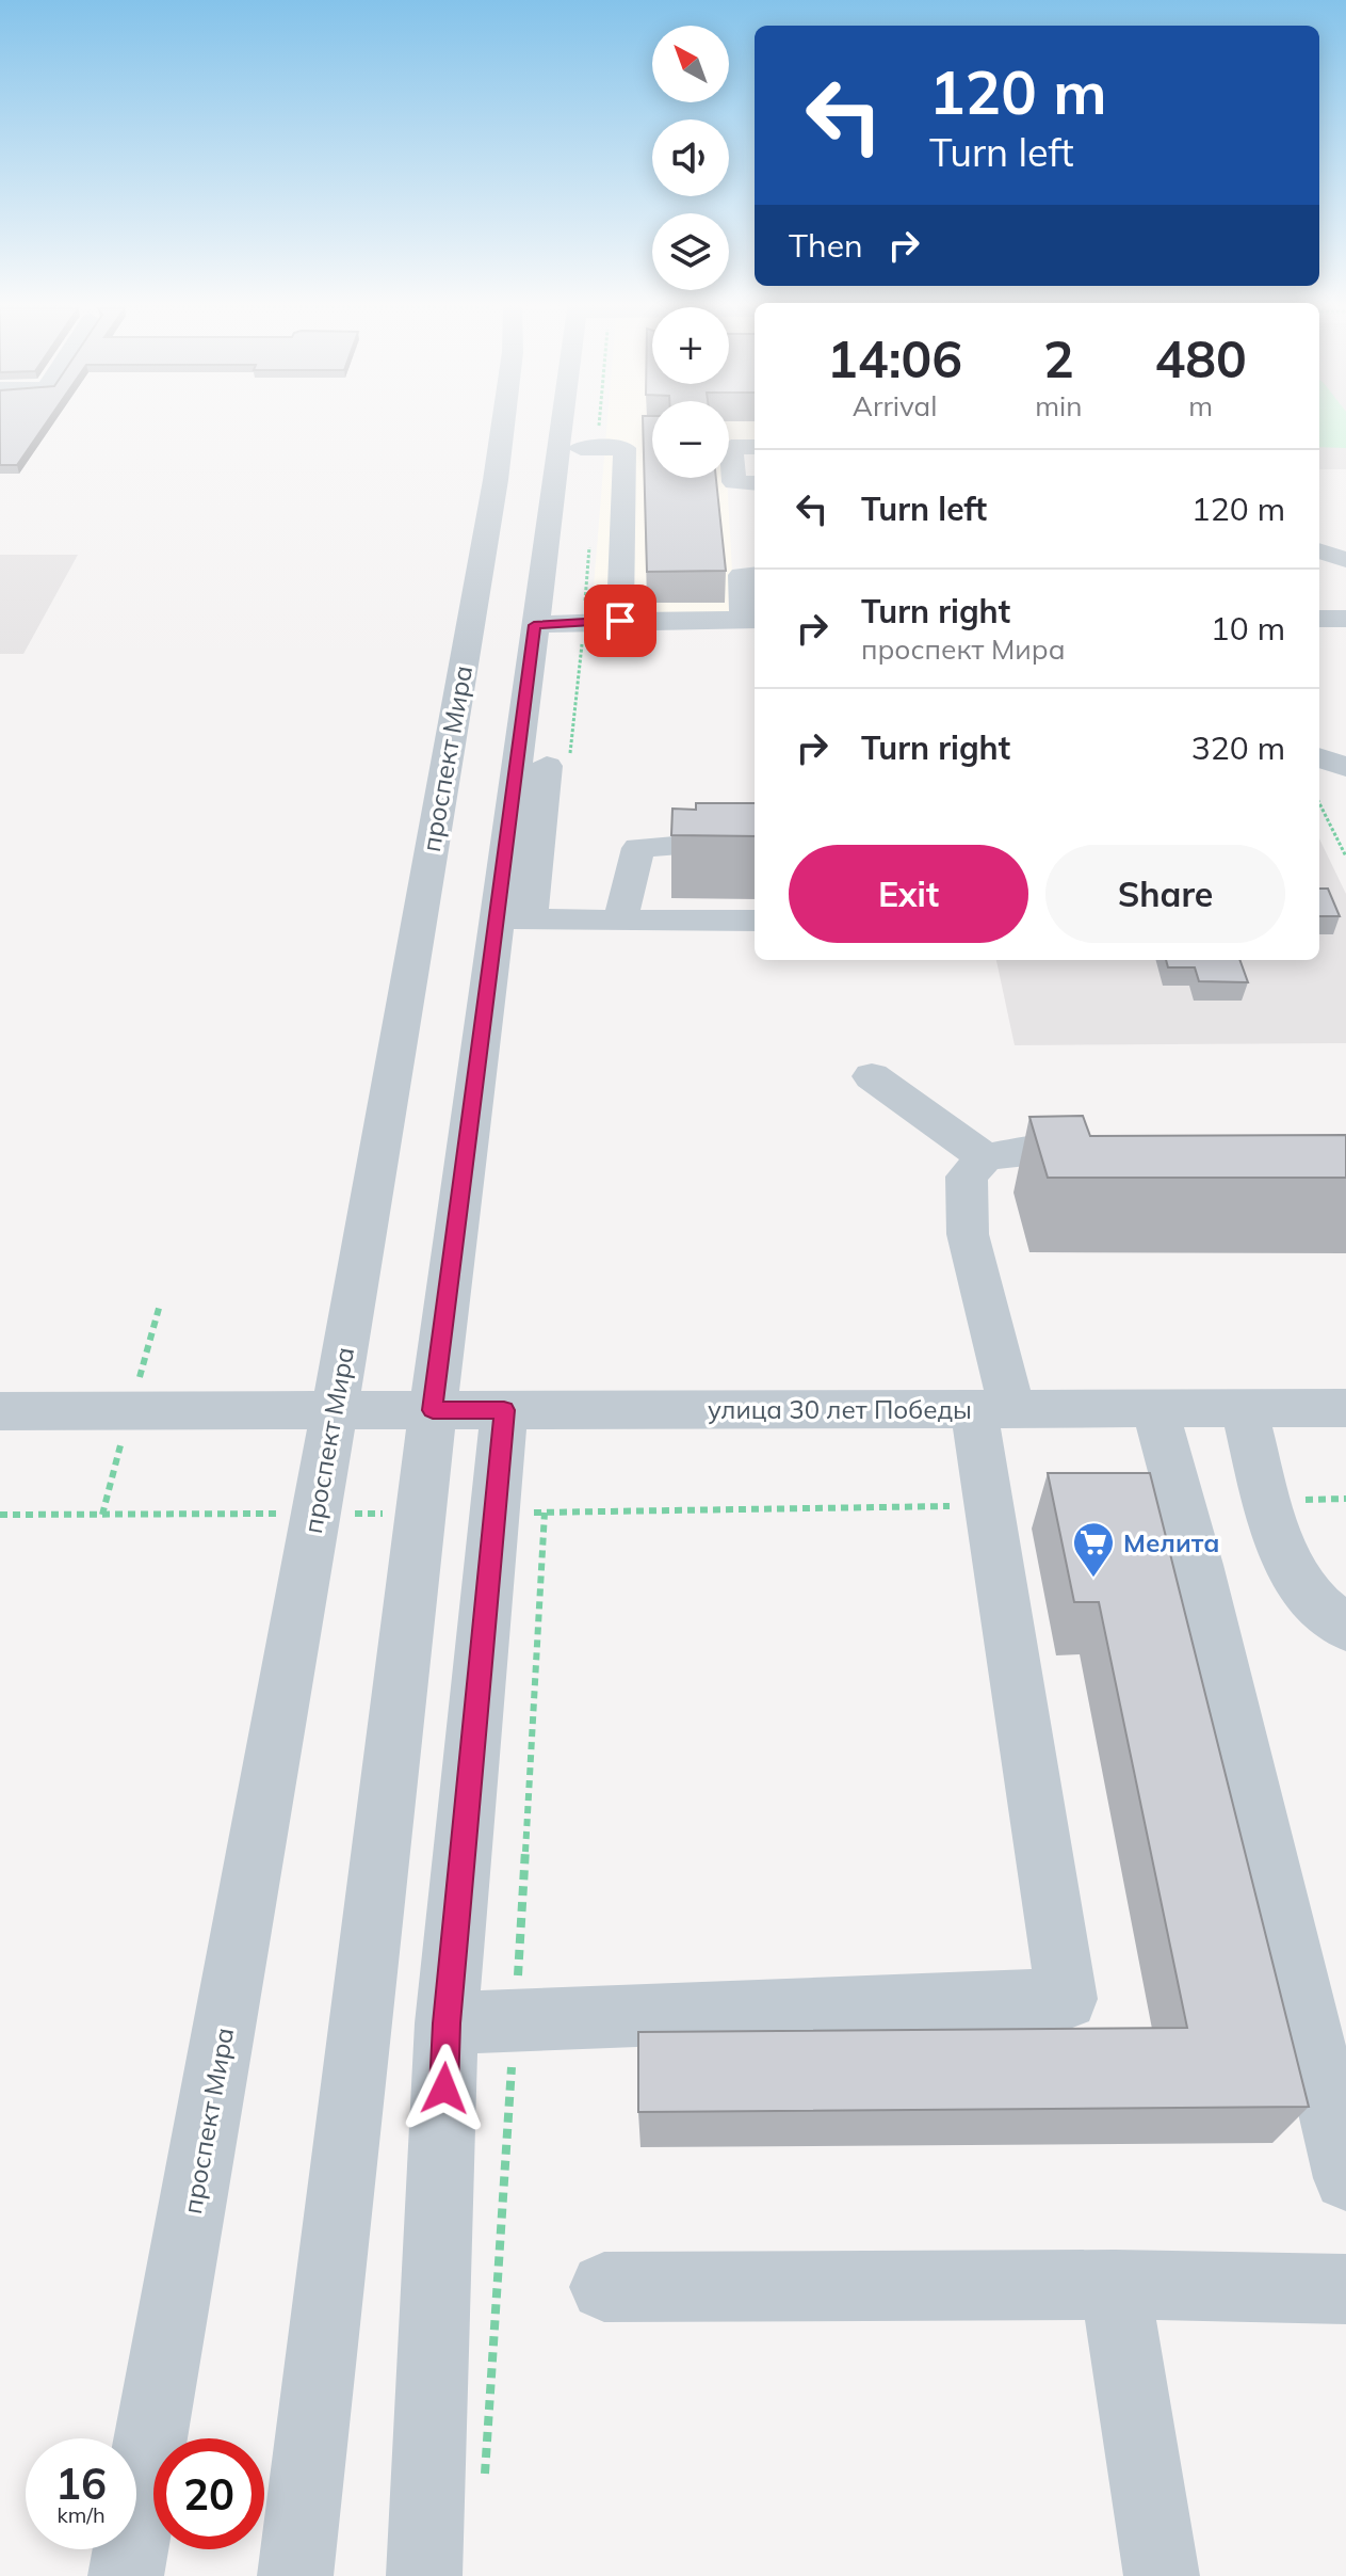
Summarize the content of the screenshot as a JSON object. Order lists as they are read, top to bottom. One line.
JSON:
{"streets":{"street":["проспект Мира","улица 30 лет Победы"]},"crossings":[["проспект Мира","улица 30 лет Победы"]],"places":{"supermarket":["Мелита"]},"north":"top left","page":{"map_buttons":["+","−"],"turn":["120 m","Turn left"],"then":"Then","eta":["14:06","Arrival","2","min","480","m"],"list":[{"name":"Turn left","value":"120 m"},{"name":"Turn right","note":"проспект Мира","value":"10 m"},{"name":"Turn right","value":"320 m"}],"buttons":["Exit","Share"],"speed":"16 km/h","limit":"20"}}
